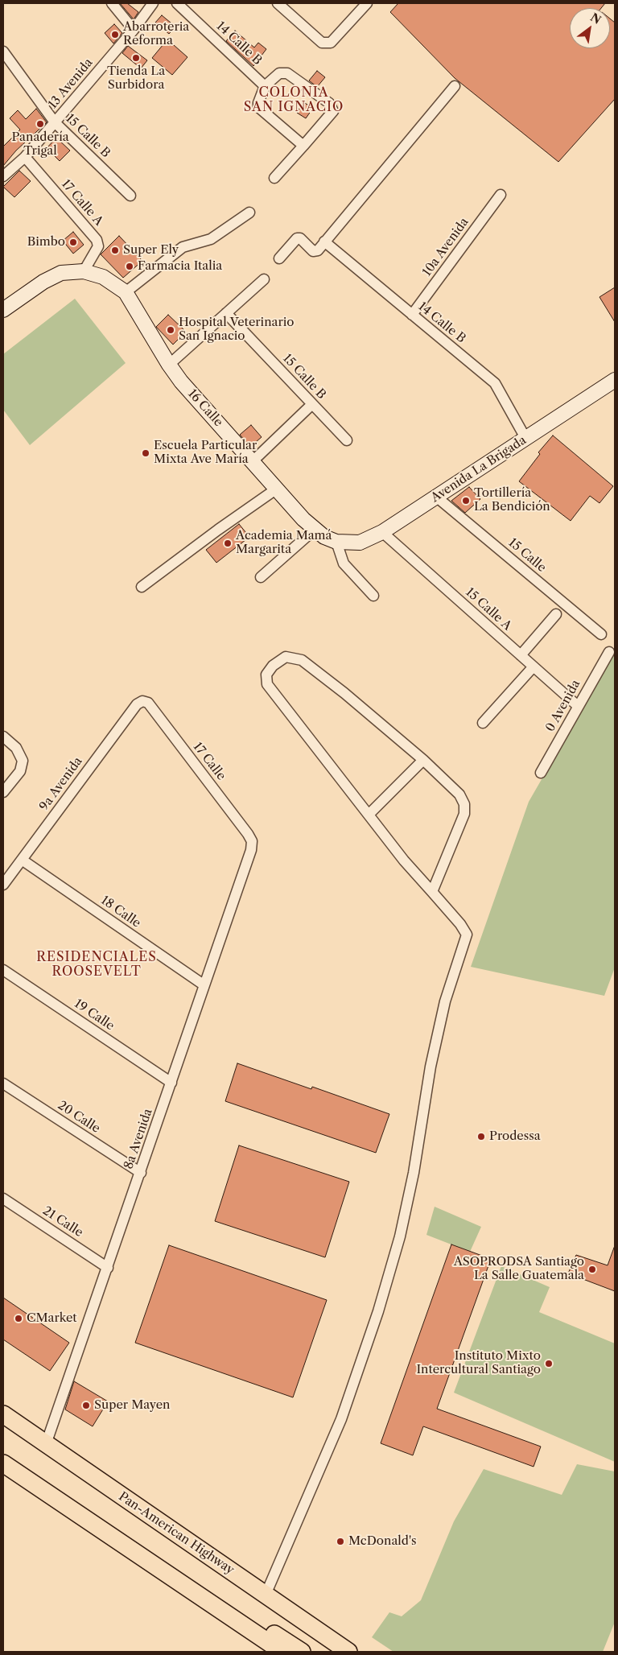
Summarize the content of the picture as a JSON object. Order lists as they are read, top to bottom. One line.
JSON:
{"streets":{"highway":["Pan-American Highway"],"main road":["16 Calle","Avenida La Brigada"],"street":["14 Calle B","13 Avenida","15 Calle B","17 Calle A","10a Avenida","15 Calle","15 Calle A","0 Avenida","17 Calle","9a Avenida","18 Calle","19 Calle","20 Calle","8a Avenida","21 Calle"]},"crossings":[["14 Calle B","10a Avenida"],["14 Calle B","Avenida La Brigada"],["13 Avenida","15 Calle B"],["13 Avenida","17 Calle A"],["17 Calle A","16 Calle"],["16 Calle","Avenida La Brigada"],["Avenida La Brigada","15 Calle"],["Avenida La Brigada","15 Calle A"],["15 Calle A","0 Avenida"],["17 Calle","9a Avenida"],["17 Calle","8a Avenida"],["9a Avenida","18 Calle"],["18 Calle","8a Avenida"],["19 Calle","8a Avenida"],["20 Calle","8a Avenida"],["8a Avenida","21 Calle"],["8a Avenida","Pan-American Highway"]],"districts":["COLONIA SAN IGNACIO","RESIDENCIALES ROOSEVELT"],"places":["Abarroteria Reforma","Tienda La Surbidora","Panadería Trigal","Bimbo","Super Ely","Farmacia Italia","Hospital Veterinario San Ignacio","Escuela Particular Mixta Ave María","Tortillería La Bendición","Academia Mamá Margarita","Prodessa","ASOPRODSA Santiago La Salle Guatemala","CMarket","Instituto Mixto Intercultural Santiago","Super Mayen","McDonald's"],"north":"top right"}
